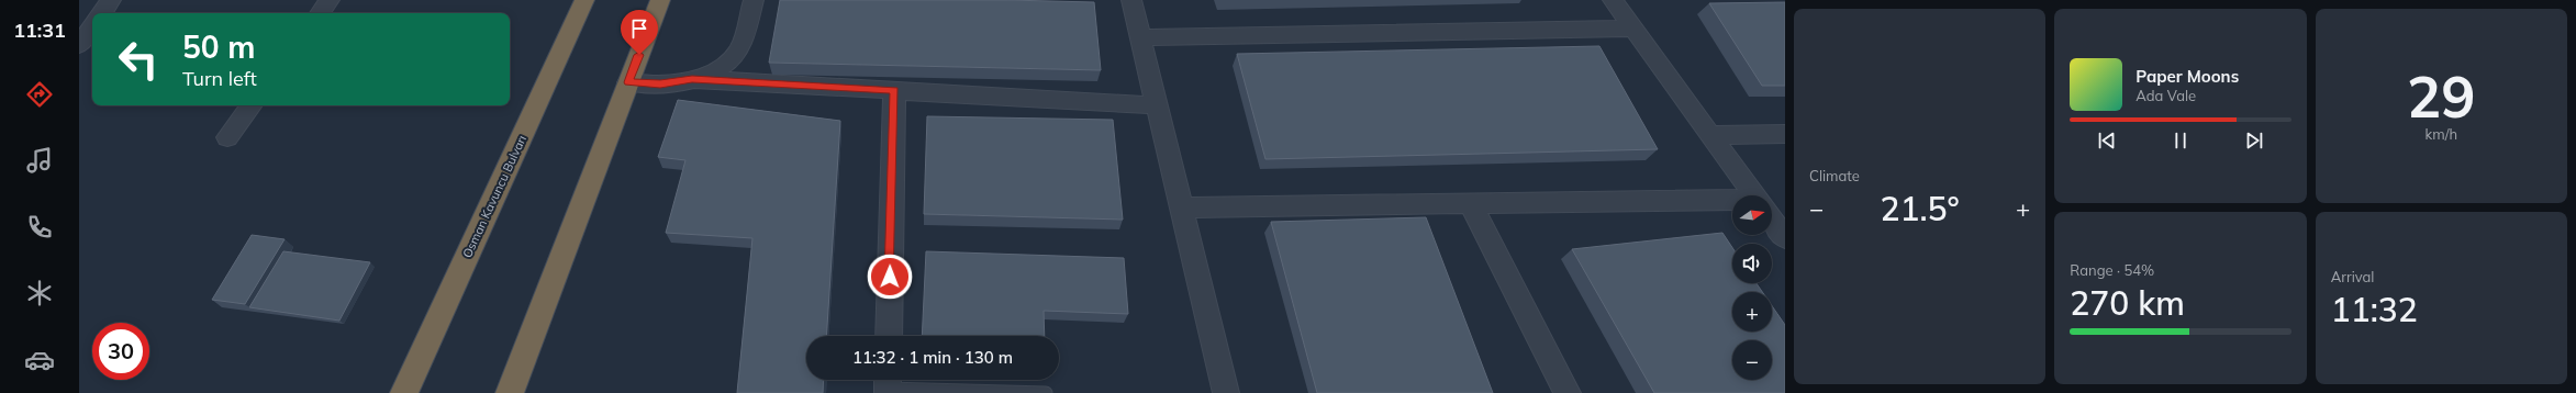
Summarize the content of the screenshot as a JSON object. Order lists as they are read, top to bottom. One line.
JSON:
{"streets":{"highway":["Osman Kavuncu Bulvarı"]},"north":"right","page":{"tabs":"11:31","tile":["Climate",["29","km/h"],["Range · 54%","270 km"],["Arrival","11:32"]],"turn":["50 m","Turn left"],"song":["Paper Moons","Ada Vale"],"heat":["−","21.5°","+"],"map_buttons":["+","−"],"limit":"30","trip":"11:32 · 1 min · 130 m"}}
